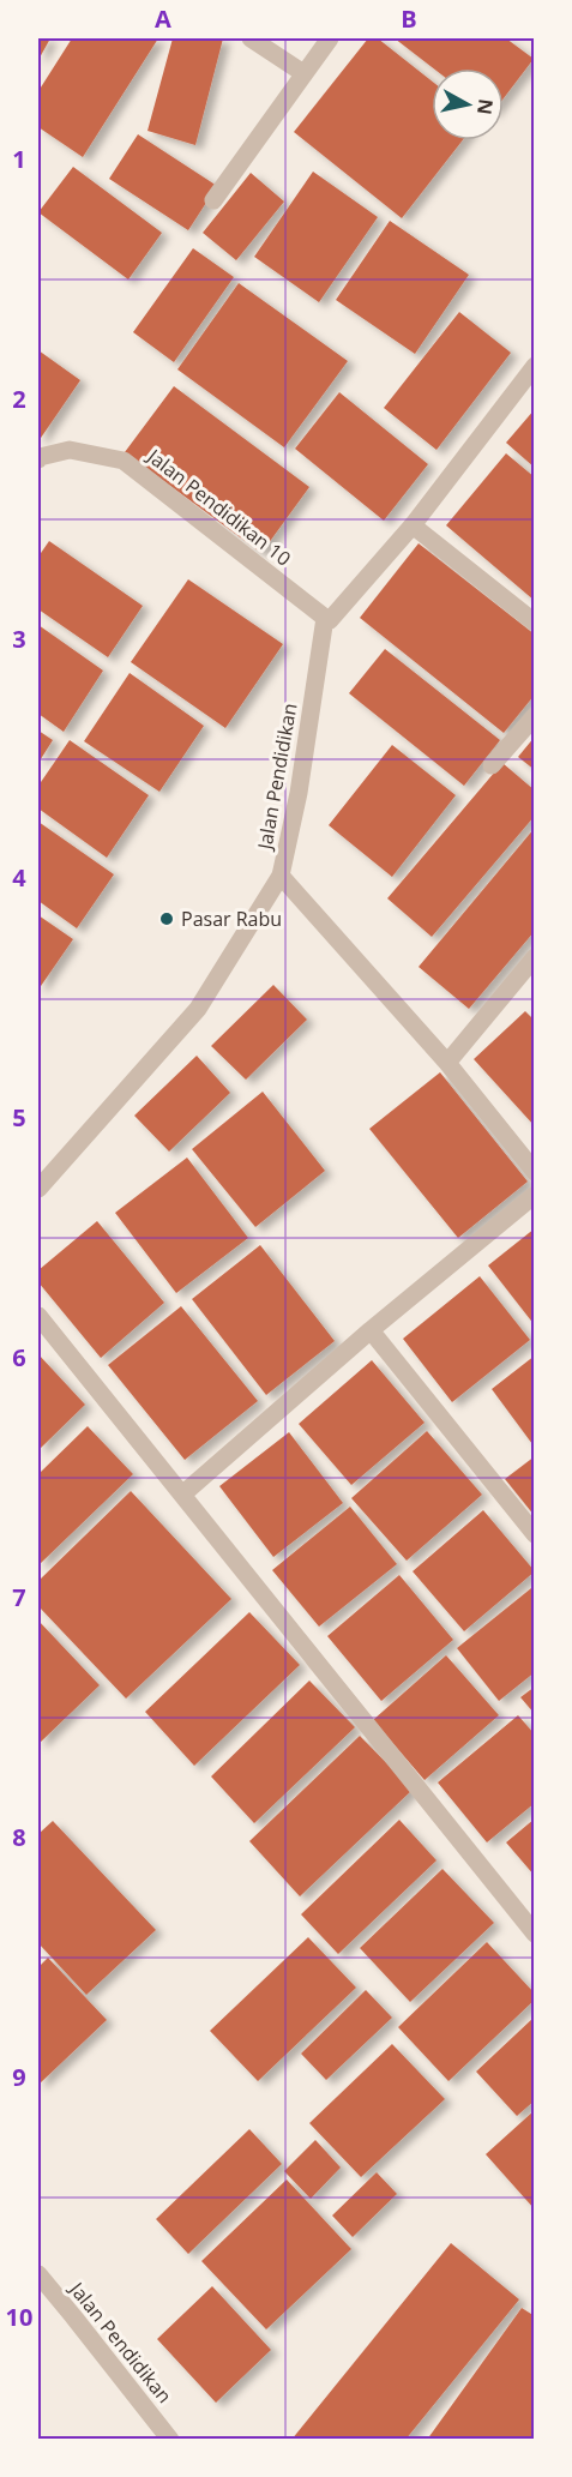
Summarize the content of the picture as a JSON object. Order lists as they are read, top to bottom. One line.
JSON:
{"streets":{"street":["Jalan Pendidikan 10","Jalan Pendidikan"]},"crossings":[["Jalan Pendidikan 10","Jalan Pendidikan"]],"places":["Pasar Rabu"],"north":"right","grid":{"columns":["A","B"],"rows":["1","2","3","4","5","6","7","8","9","10"]}}
